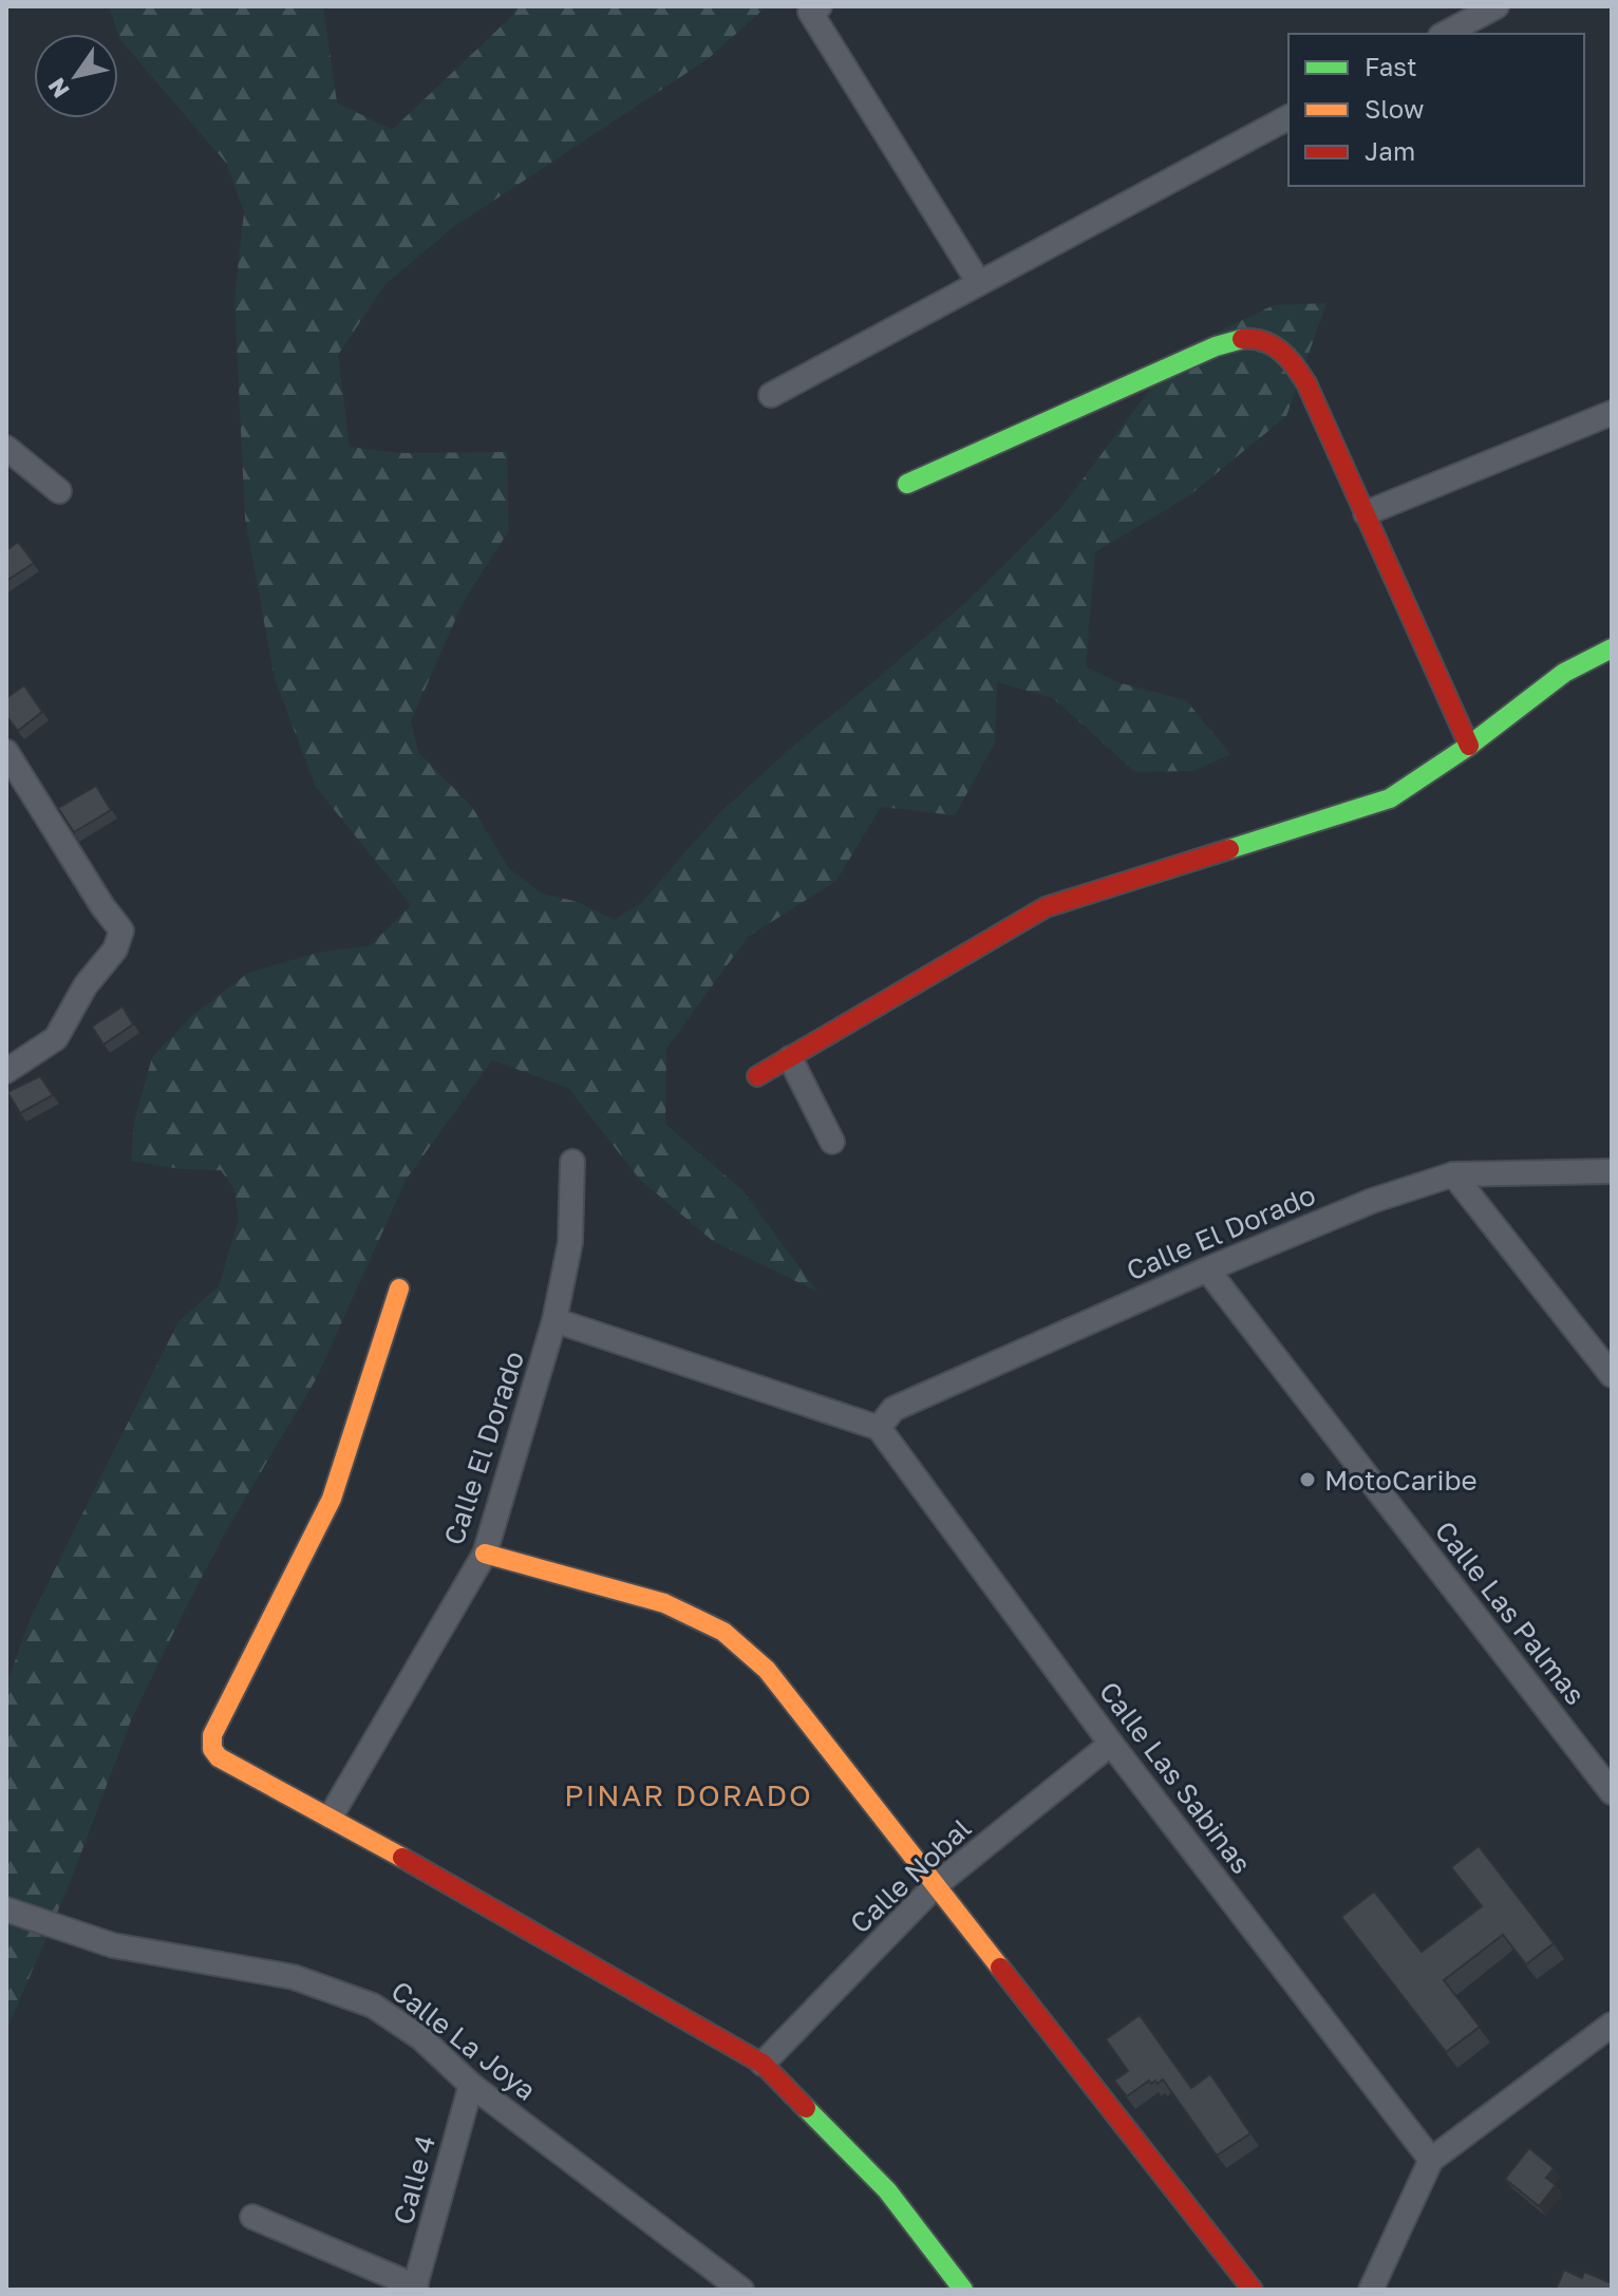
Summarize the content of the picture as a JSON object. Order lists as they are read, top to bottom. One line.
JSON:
{"streets":{"street":["Calle El Dorado","Calle Las Palmas","Calle Las Sabinas","Calle Nobal","Calle La Joya","Calle 4"]},"crossings":[["Calle El Dorado","Calle Las Palmas"],["Calle El Dorado","Calle Las Sabinas"],["Calle Las Sabinas","Calle Nobal"],["Calle La Joya","Calle 4"]],"districts":["PINAR DORADO"],"places":["MotoCaribe"],"legend":["Fast","Slow","Jam"],"north":"bottom left"}
